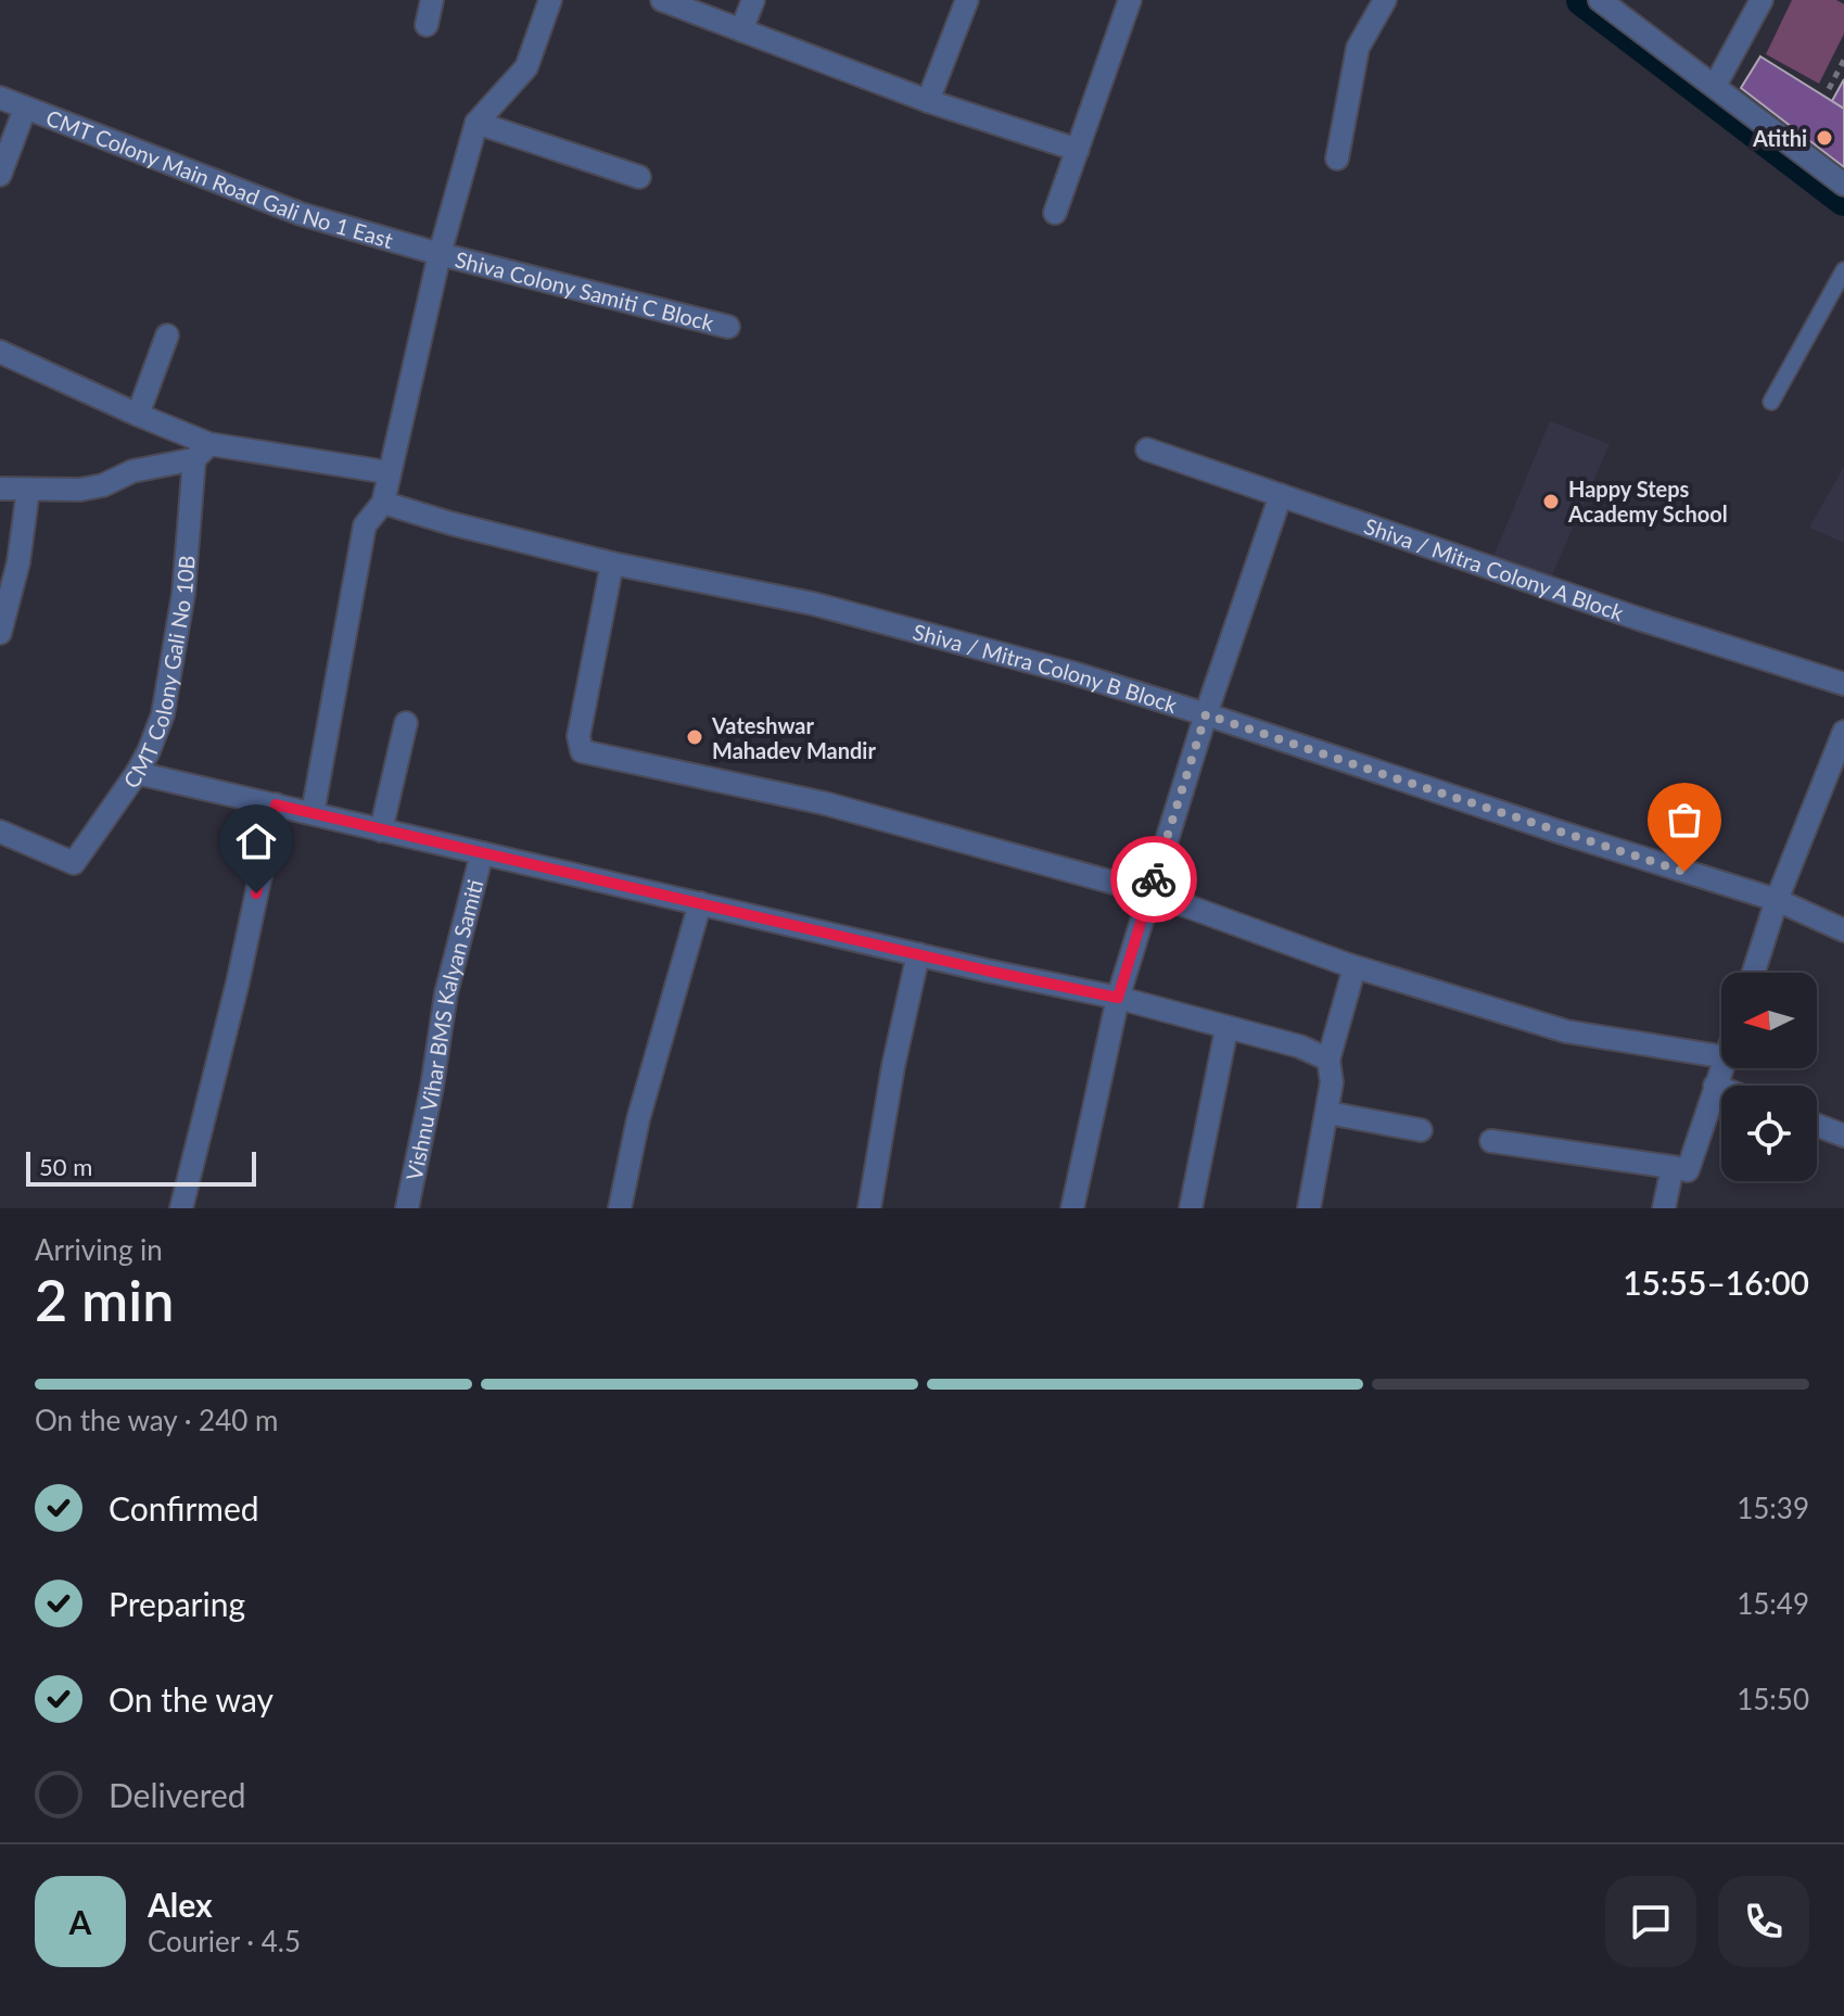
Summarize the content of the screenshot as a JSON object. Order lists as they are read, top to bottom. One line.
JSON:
{"streets":{"street":["CMT Colony Main Road Gali No 1 East","Shiva Colony Samiti C Block","Shiva / Mitra Colony A Block","Shiva / Mitra Colony B Block","CMT Colony Gali No 10B","Vishnu Vihar BMS Kalyan Samiti"]},"crossings":[["CMT Colony Main Road Gali No 1 East","Shiva Colony Samiti C Block"]],"places":["Atithi","Happy Steps Academy School","Vateshwar Mahadev Mandir"],"scale_bar":"50 m","north":"left","page":{"scale":"50 m","heading":["2 min","Arriving in","15:55–16:00"],"panel":["Alex","Courier · 4.5"],"bar":"On the way · 240 m","list":[["Confirmed","15:39"],["Preparing","15:49"],["On the way","15:50"],"Delivered"],"round":"A"}}
